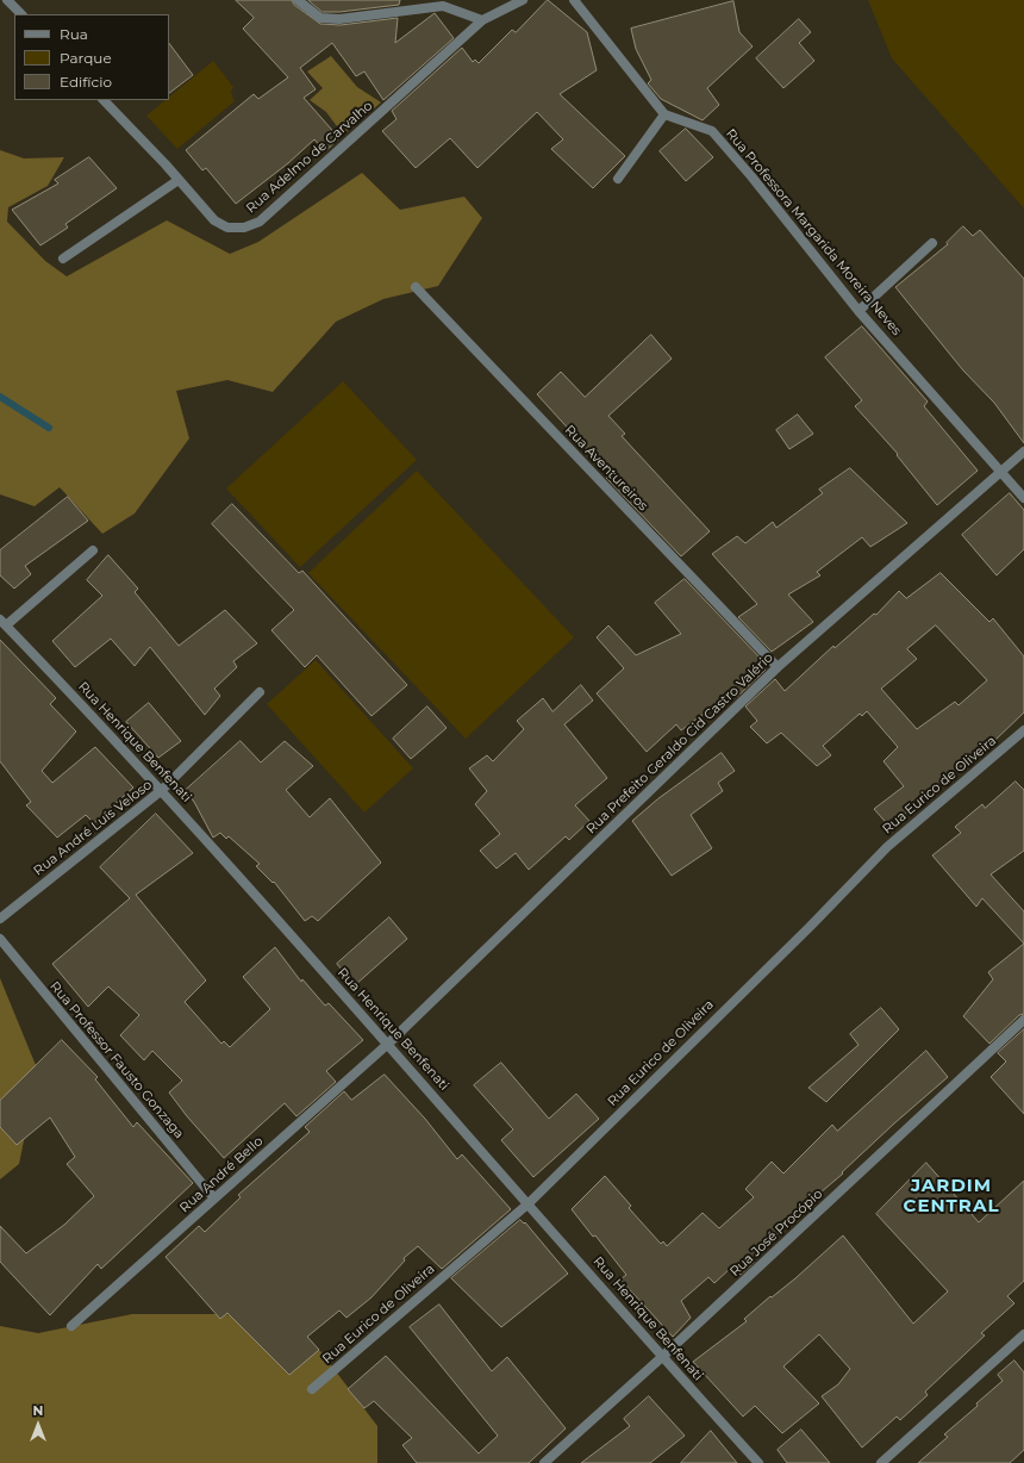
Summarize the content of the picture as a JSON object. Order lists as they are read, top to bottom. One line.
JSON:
{"streets":{"street":["Rua Adelmo de Carvalho","Rua Professora Margarida Moreira Neves","Rua Aventureiros","Rua Henrique Benfenati","Rua Prefeito Geraldo Cid Castro Valério","Rua Eurico de Oliveira","Rua André Luís Veloso","Rua Professor Fausto Gonzaga","Rua André Bello","Rua José Procópio"]},"crossings":[["Rua Professora Margarida Moreira Neves","Rua Prefeito Geraldo Cid Castro Valério"],["Rua Aventureiros","Rua Prefeito Geraldo Cid Castro Valério"],["Rua Henrique Benfenati","Rua Prefeito Geraldo Cid Castro Valério"],["Rua Henrique Benfenati","Rua Eurico de Oliveira"],["Rua Henrique Benfenati","Rua André Luís Veloso"],["Rua Henrique Benfenati","Rua André Bello"],["Rua Henrique Benfenati","Rua José Procópio"],["Rua Prefeito Geraldo Cid Castro Valério","Rua André Bello"],["Rua Professor Fausto Gonzaga","Rua André Bello"]],"districts":["JARDIM CENTRAL"],"legend":["Rua","Parque","Edifício"],"north":"top"}
